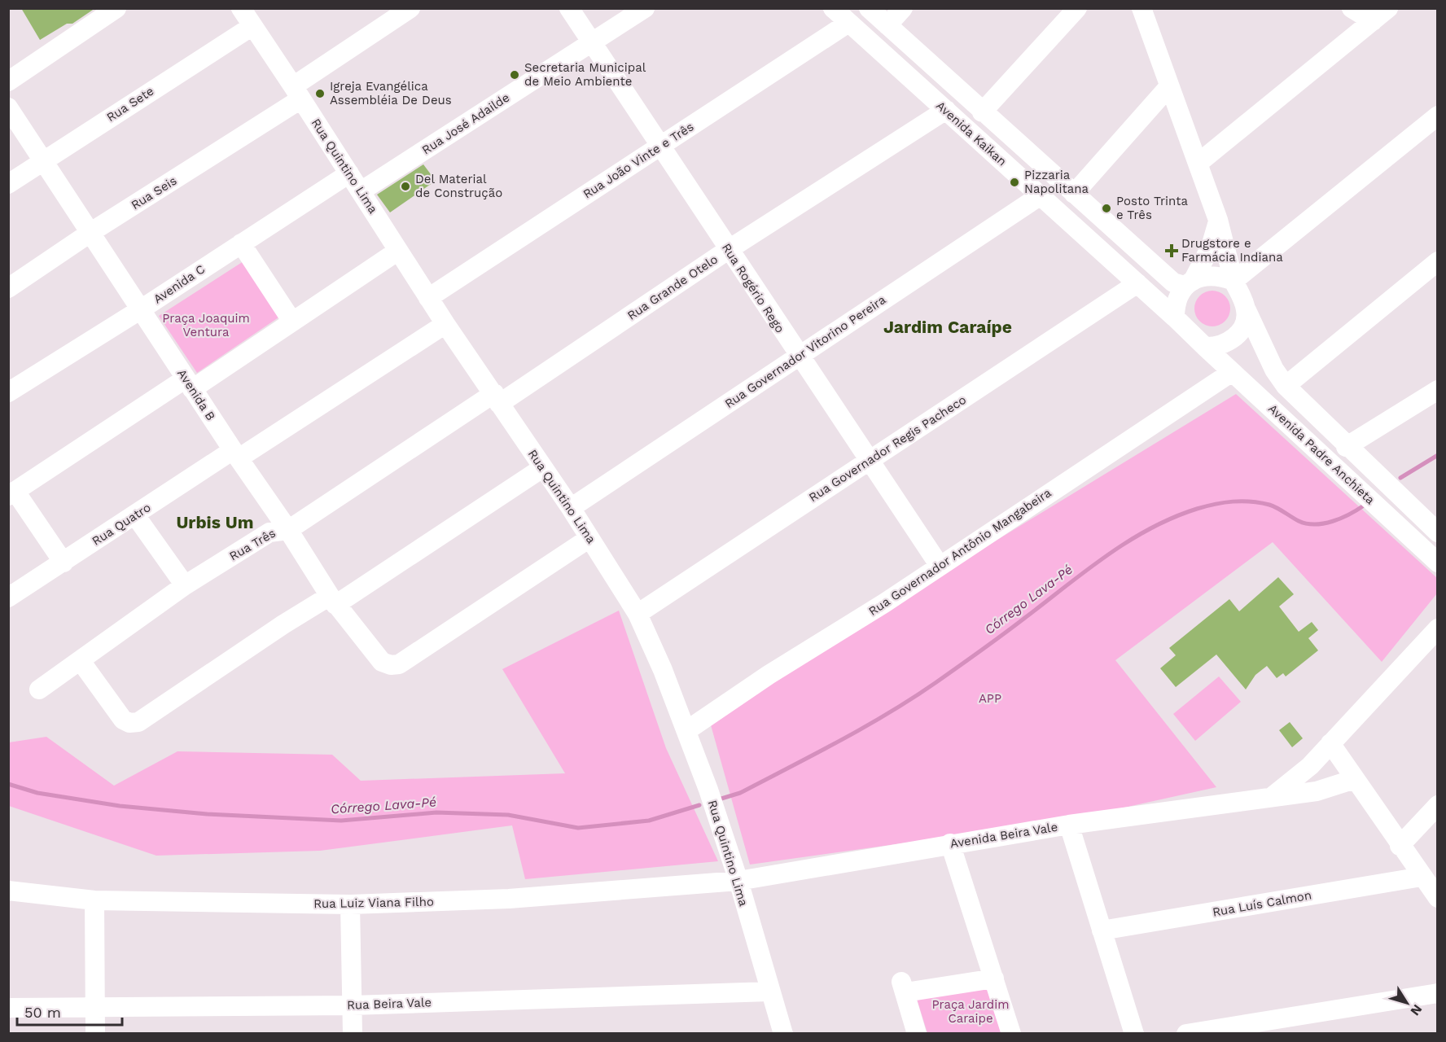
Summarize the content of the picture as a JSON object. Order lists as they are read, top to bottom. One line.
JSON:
{"streets":{"street":["Rua Sete","Rua José Adailde","Avenida Kaikan","Rua João Vinte e Três","Rua Quintino Lima","Rua Seis","Avenida C","Rua Grande Otelo","Rua Rogério Rego","Rua Governador Vitorino Pereira","Avenida B","Rua Governador Regis Pacheco","Avenida Padre Anchieta","Rua Quatro","Rua Três","Rua Governador Antônio Mangabeira","Avenida Beira Vale","Rua Luiz Viana Filho","Rua Luís Calmon","Rua Beira Vale"]},"crossings":[["Rua Sete","Rua Quintino Lima"],["Rua Sete","Avenida B"],["Rua José Adailde","Rua Quintino Lima"],["Rua José Adailde","Rua Rogério Rego"],["Avenida Kaikan","Rua João Vinte e Três"],["Avenida Kaikan","Rua Grande Otelo"],["Avenida Kaikan","Rua Governador Vitorino Pereira"],["Avenida Kaikan","Rua Governador Regis Pacheco"],["Avenida Kaikan","Avenida Padre Anchieta"],["Rua João Vinte e Três","Rua Quintino Lima"],["Rua João Vinte e Três","Rua Rogério Rego"],["Rua Quintino Lima","Rua Seis"],["Rua Quintino Lima","Avenida C"],["Rua Quintino Lima","Rua Grande Otelo"],["Rua Quintino Lima","Rua Governador Vitorino Pereira"],["Rua Quintino Lima","Avenida B"],["Rua Quintino Lima","Rua Governador Regis Pacheco"],["Rua Quintino Lima","Rua Quatro"],["Rua Quintino Lima","Rua Três"],["Rua Quintino Lima","Rua Governador Antônio Mangabeira"],["Rua Quintino Lima","Avenida Beira Vale"],["Rua Quintino Lima","Rua Luiz Viana Filho"],["Rua Quintino Lima","Rua Beira Vale"],["Rua Seis","Avenida B"],["Avenida C","Avenida B"],["Rua Grande Otelo","Rua Rogério Rego"],["Rua Grande Otelo","Rua Três"],["Rua Rogério Rego","Rua Governador Vitorino Pereira"],["Rua Rogério Rego","Rua Governador Regis Pacheco"],["Rua Rogério Rego","Rua Governador Antônio Mangabeira"],["Avenida B","Rua Quatro"],["Avenida B","Rua Três"],["Avenida Padre Anchieta","Rua Governador Antônio Mangabeira"],["Avenida Beira Vale","Rua Luiz Viana Filho"]],"districts":["Jardim Caraípe","Urbis Um"],"water":["Córrego Lava-Pé"],"parks":["Praça Joaquim Ventura","APP","Praça Jardim Caraipe"],"places":{"other":["Secretaria Municipal de Meio Ambiente","Igreja Evangélica Assembléia De Deus","Pizzaria Napolitana","Del Material de Construção","Posto Trinta e Três"],"health":["Drugstore e Farmácia Indiana"]},"scale_bar":"50 m","north":"bottom right"}
